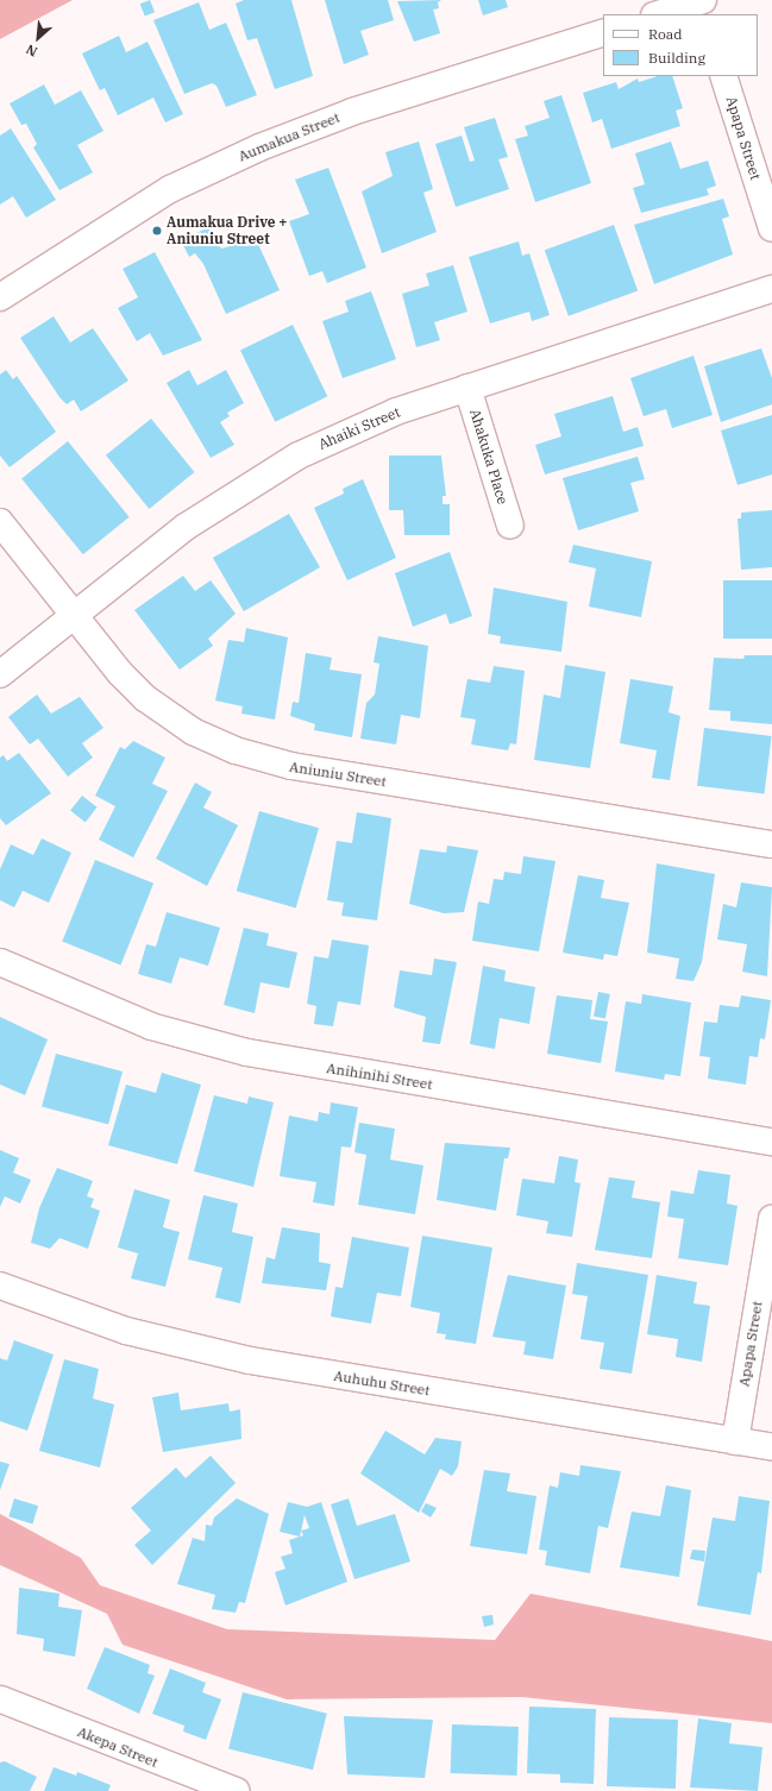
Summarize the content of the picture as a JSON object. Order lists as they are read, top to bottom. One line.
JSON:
{"streets":{"street":["Aumakua Street","Apapa Street","Ahaiki Street","Ahakuka Place","Aniuniu Street","Anihinihi Street","Auhuhu Street","Akepa Street"]},"crossings":[["Apapa Street","Auhuhu Street"],["Ahaiki Street","Ahakuka Place"],["Ahaiki Street","Aniuniu Street"]],"places":["Aumakua Drive + Aniuniu Street"],"legend":["Road","Building"],"north":"bottom left"}
